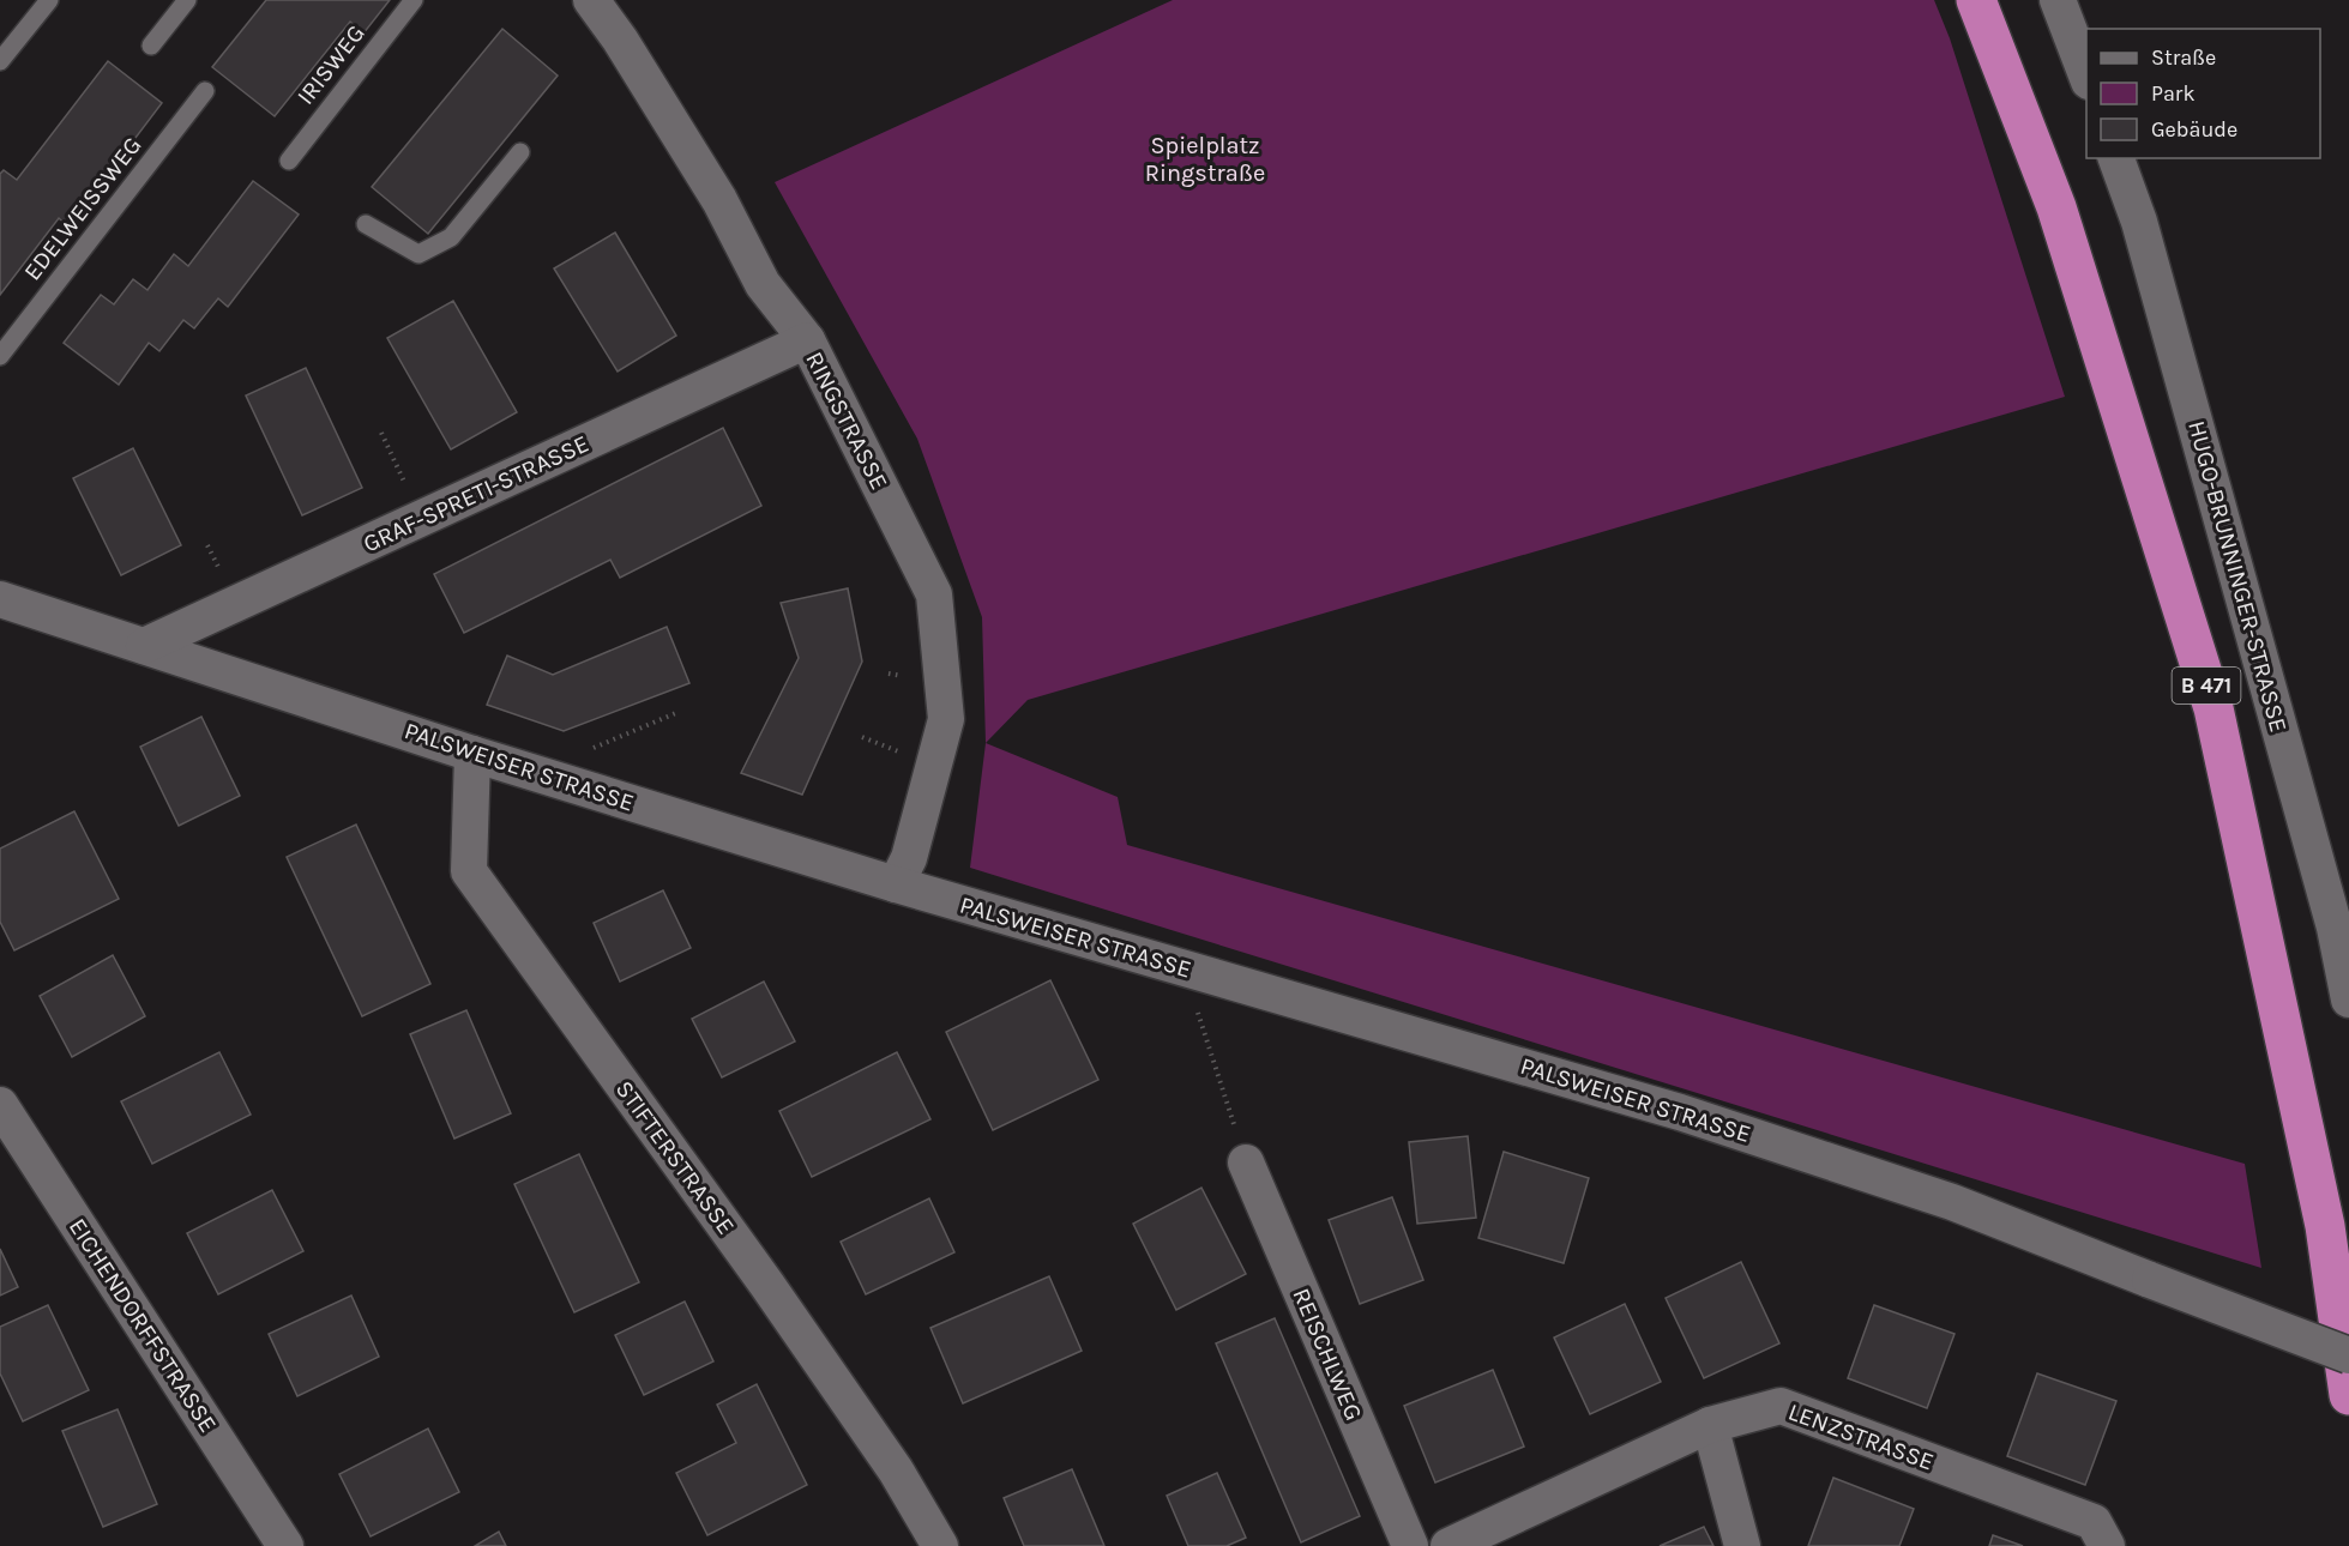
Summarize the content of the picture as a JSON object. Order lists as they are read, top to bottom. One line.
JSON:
{"streets":{"highway":["B 471"],"street":["RINGSTRASSE","GRAF-SPRETI-STRASSE","HUGO-BRUNNINGER-STRASSE","PALSWEISER STRASSE","STIFTERSTRASSE","EICHENDORFFSTRASSE","REISCHLWEG","LENZSTRASSE"],"lane":["IRISWEG","EDELWEISSWEG"]},"crossings":[["RINGSTRASSE","GRAF-SPRETI-STRASSE"],["RINGSTRASSE","PALSWEISER STRASSE"],["GRAF-SPRETI-STRASSE","PALSWEISER STRASSE"],["PALSWEISER STRASSE","STIFTERSTRASSE"]],"parks":["Spielplatz Ringstraße"],"legend":["Straße","Park","Gebäude"]}
